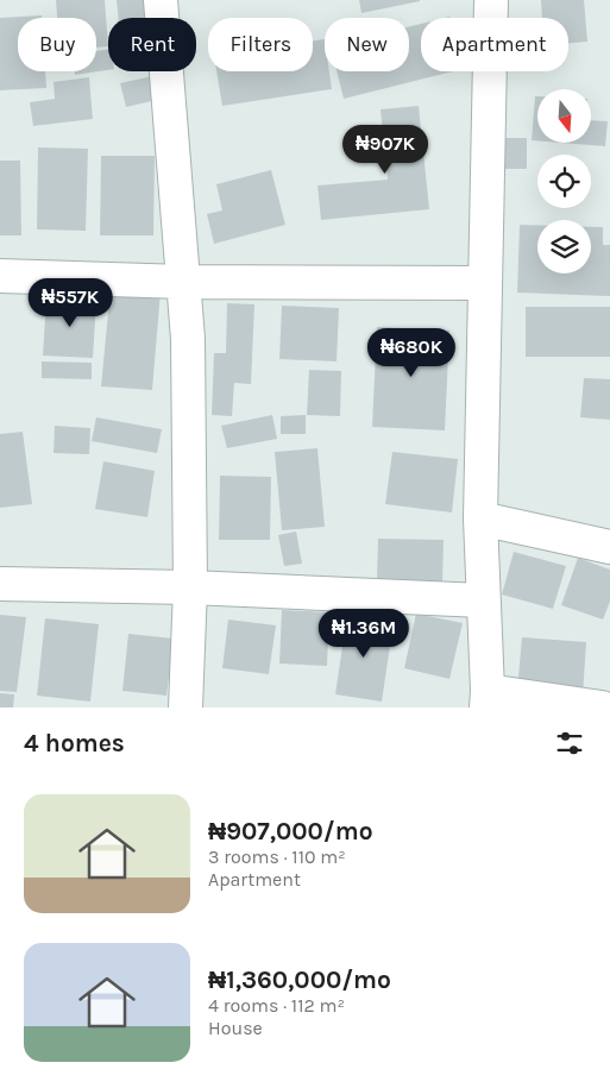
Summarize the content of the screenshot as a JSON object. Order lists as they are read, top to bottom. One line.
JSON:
{"north":"bottom","page":{"chip":["Buy","Rent","Filters","New","Apartment"],"price":["₦907K","₦557K","₦680K","₦1.36M"],"heading":"4 homes","list":[{"name":"₦907,000/mo","note":"3 rooms · 110 m² · Apartment"},{"name":"₦1,360,000/mo","note":"4 rooms · 112 m² · House"}]}}
